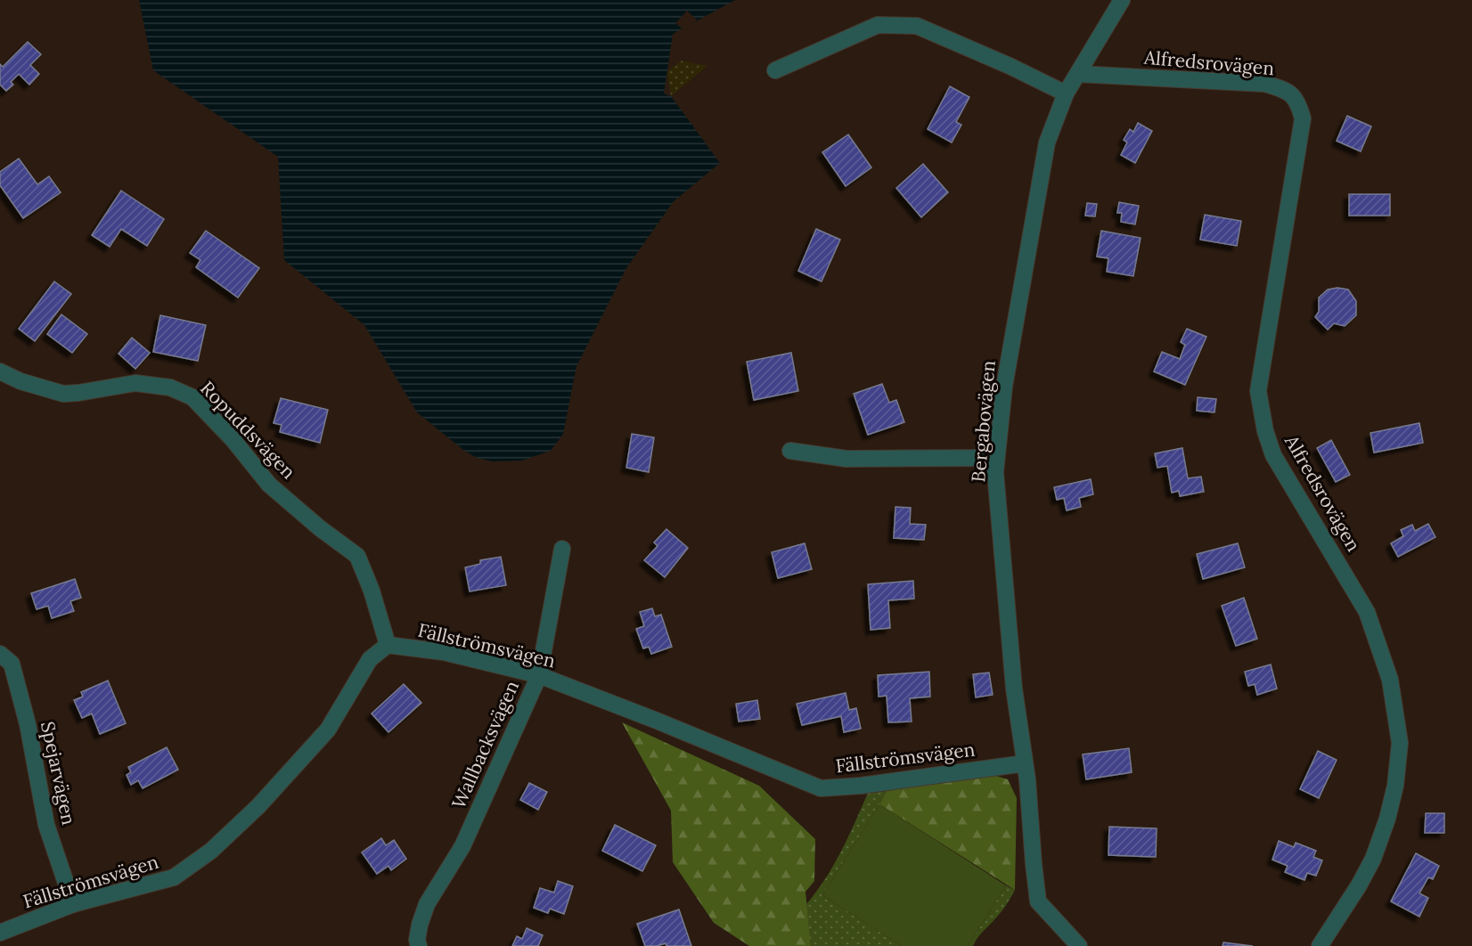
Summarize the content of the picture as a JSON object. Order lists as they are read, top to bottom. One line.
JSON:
{"streets":{"street":["Alfredsrovägen","Bergabovägen","Ropuddsvägen","Fällströmsvägen","Wallbacksvägen","Spejarvägen"]},"crossings":[["Alfredsrovägen","Bergabovägen"],["Bergabovägen","Fällströmsvägen"],["Ropuddsvägen","Fällströmsvägen"],["Fällströmsvägen","Wallbacksvägen"],["Fällströmsvägen","Spejarvägen"]]}
